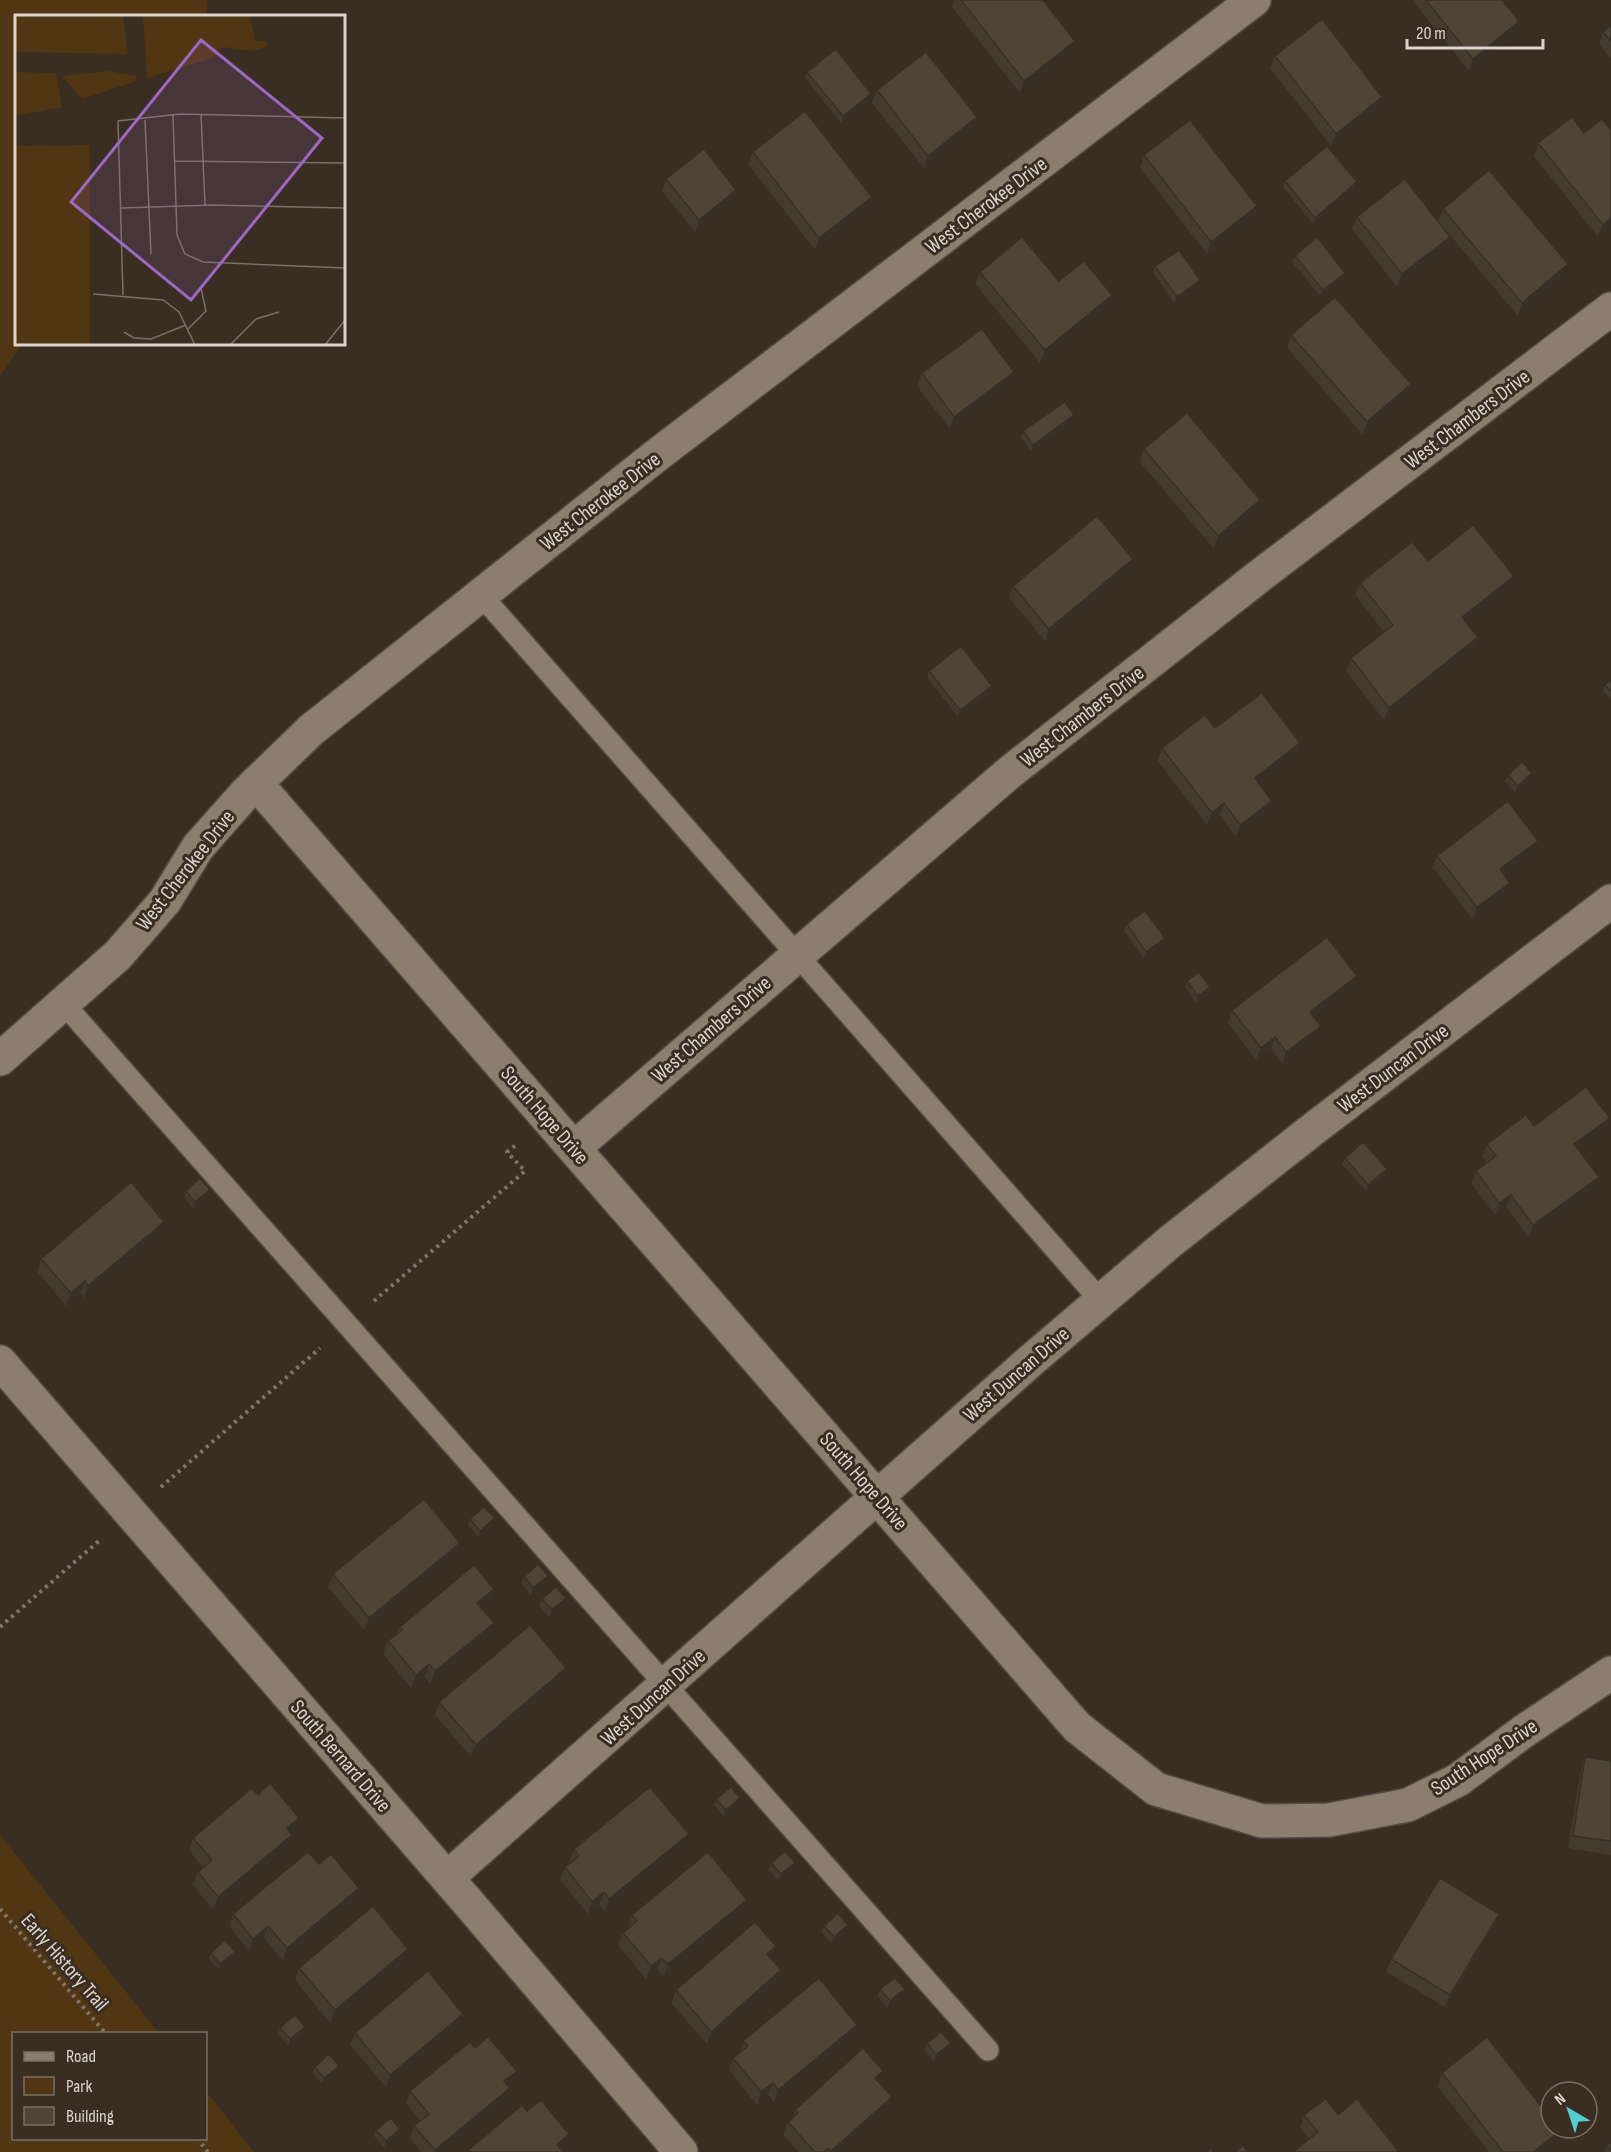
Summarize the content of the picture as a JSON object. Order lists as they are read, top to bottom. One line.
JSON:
{"streets":{"street":["West Cherokee Drive","West Chambers Drive","West Duncan Drive","South Hope Drive","South Bernard Drive"],"path":["Early History Trail"]},"crossings":[["West Cherokee Drive","South Hope Drive"],["West Chambers Drive","South Hope Drive"],["West Duncan Drive","South Hope Drive"],["West Duncan Drive","South Bernard Drive"]],"legend":["Road","Park","Building"],"scale_bar":"20 m","north":"top left"}
